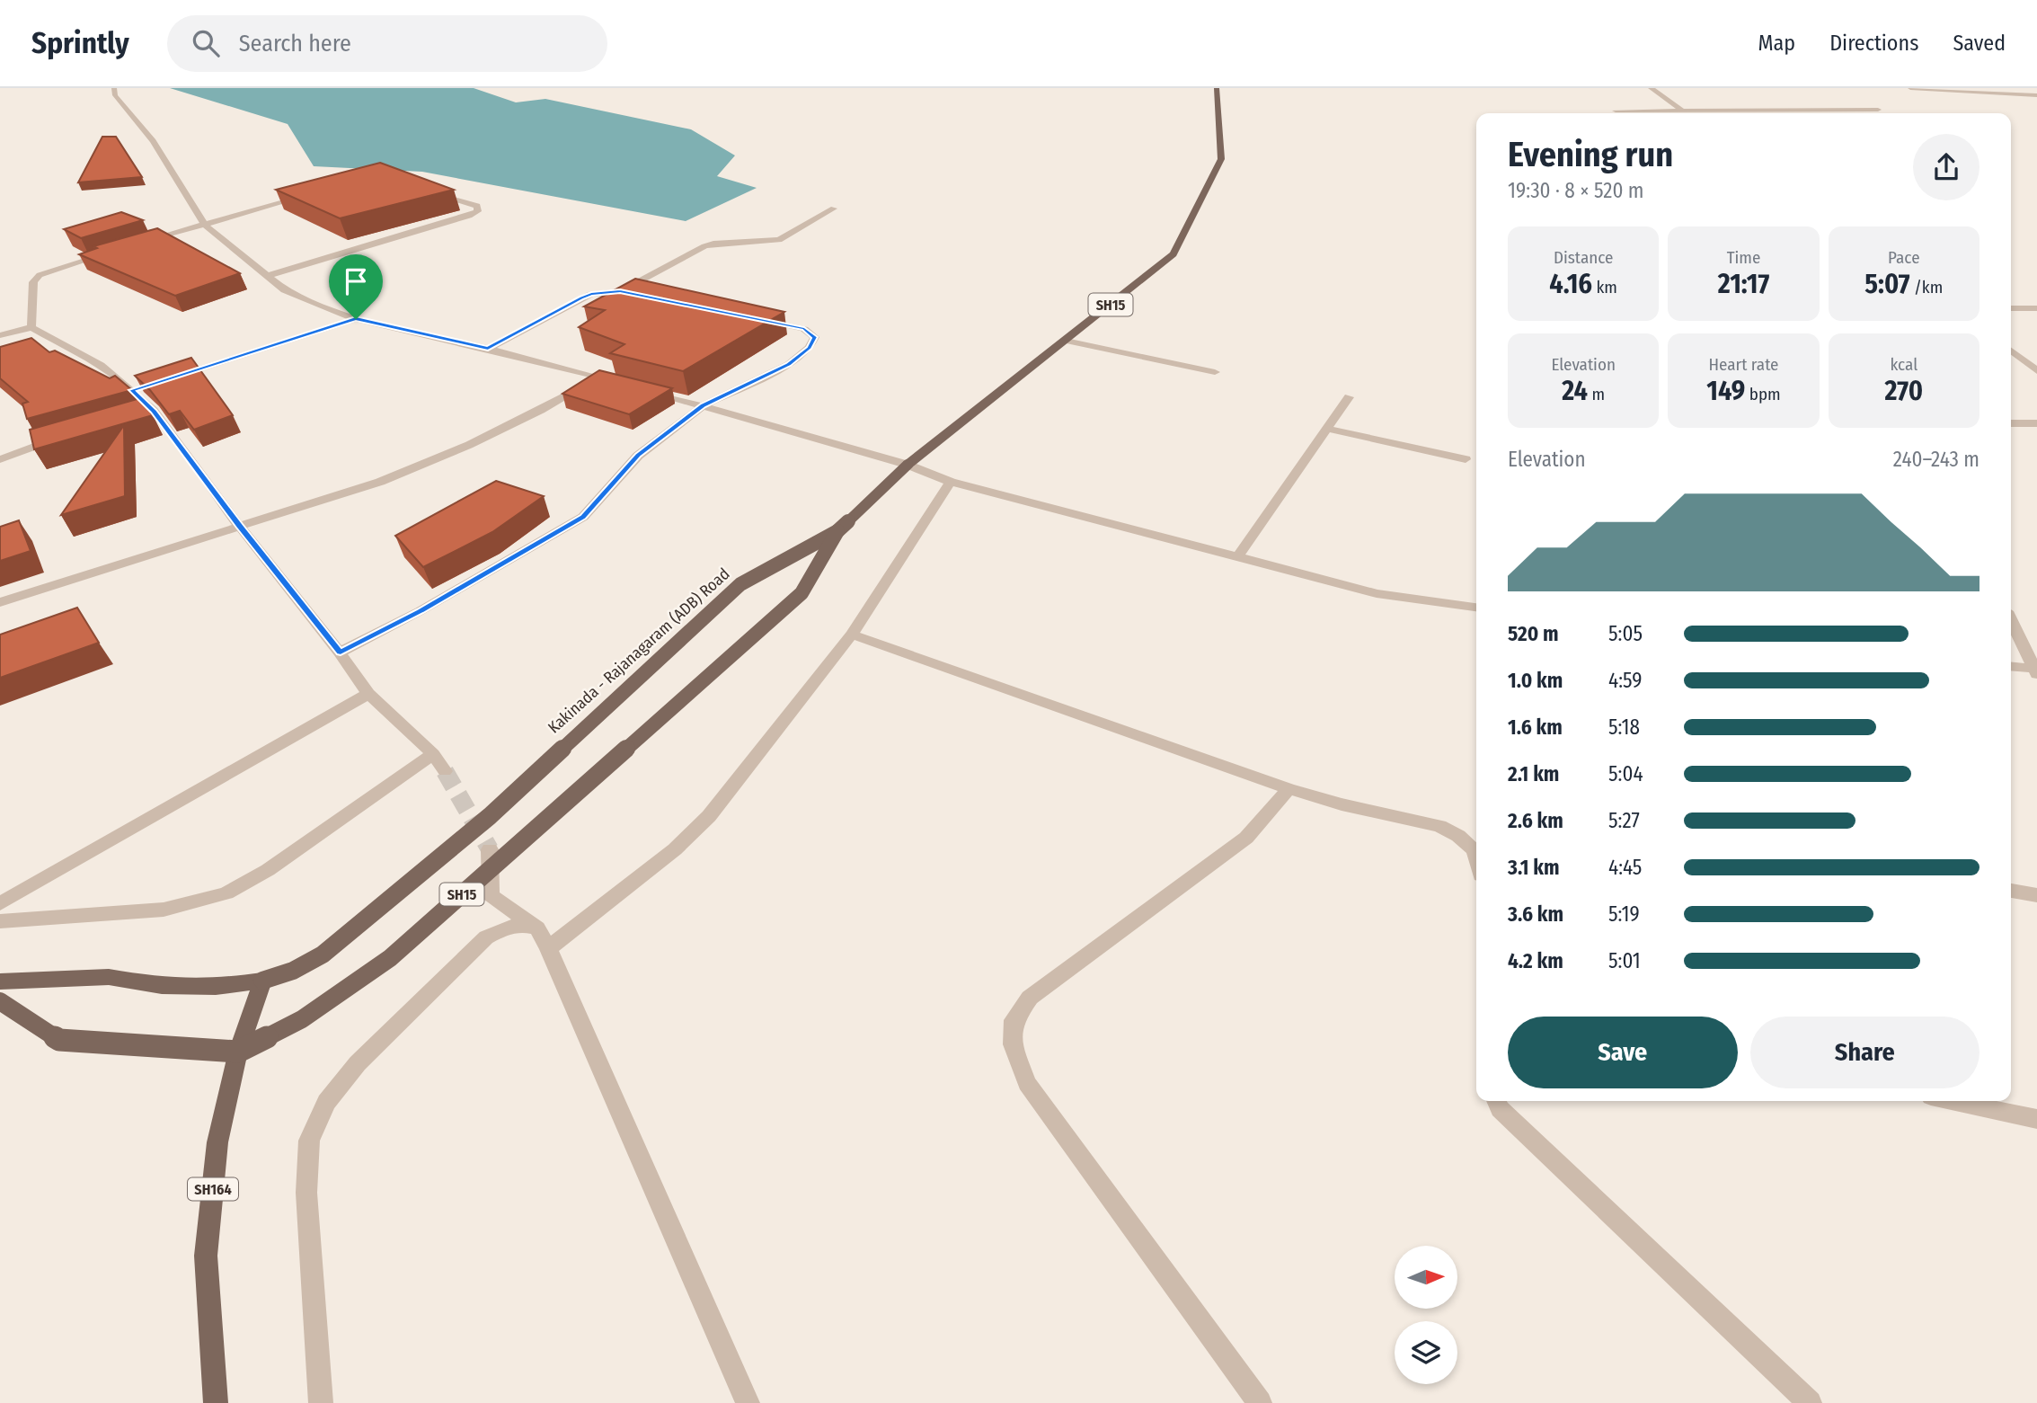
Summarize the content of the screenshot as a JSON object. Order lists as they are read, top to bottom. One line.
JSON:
{"streets":{"main road":["SH15","Kakinada - Rajanagaram (ADB) Road","SH164"]},"crossings":[["SH15","Kakinada - Rajanagaram (ADB) Road"],["SH15","SH164"],["Kakinada - Rajanagaram (ADB) Road","SH164"]],"north":"right","page":{"header":"Sprintly","search":"Search here","nav":["Map","Directions","Saved"],"heading":["Evening run","19:30 · 8 × 520 m"],"stats":[["Distance","4.16 km"],["Time","21:17"],["Pace","5:07 /km"],["Elevation","24 m"],["Heart rate","149 bpm"],["kcal","270"]],"chart":["Elevation","240–243 m"],"list":[{"name":"520 m","note":"5:05"},{"name":"1.0 km","note":"4:59"},{"name":"1.6 km","note":"5:18"},{"name":"2.1 km","note":"5:04"},{"name":"2.6 km","note":"5:27"},{"name":"3.1 km","note":"4:45"},{"name":"3.6 km","note":"5:19"},{"name":"4.2 km","note":"5:01"}],"buttons":["Save","Share"]}}
